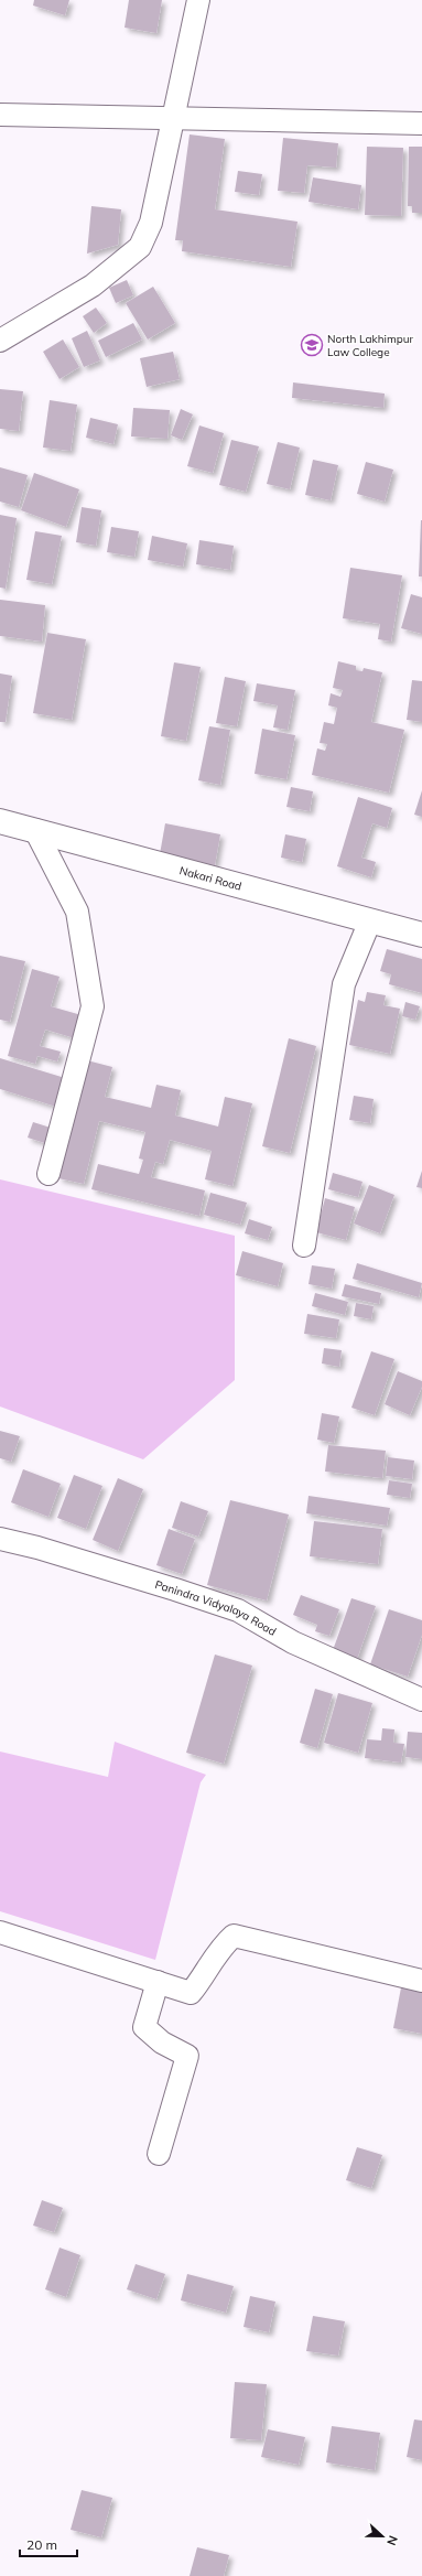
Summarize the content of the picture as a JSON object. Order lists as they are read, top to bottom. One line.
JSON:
{"streets":{"street":["Nakari Road","Panindra Vidyalaya Road"]},"places":{"school or university":["North Lakhimpur Law College"]},"scale_bar":"20 m","north":"right"}
